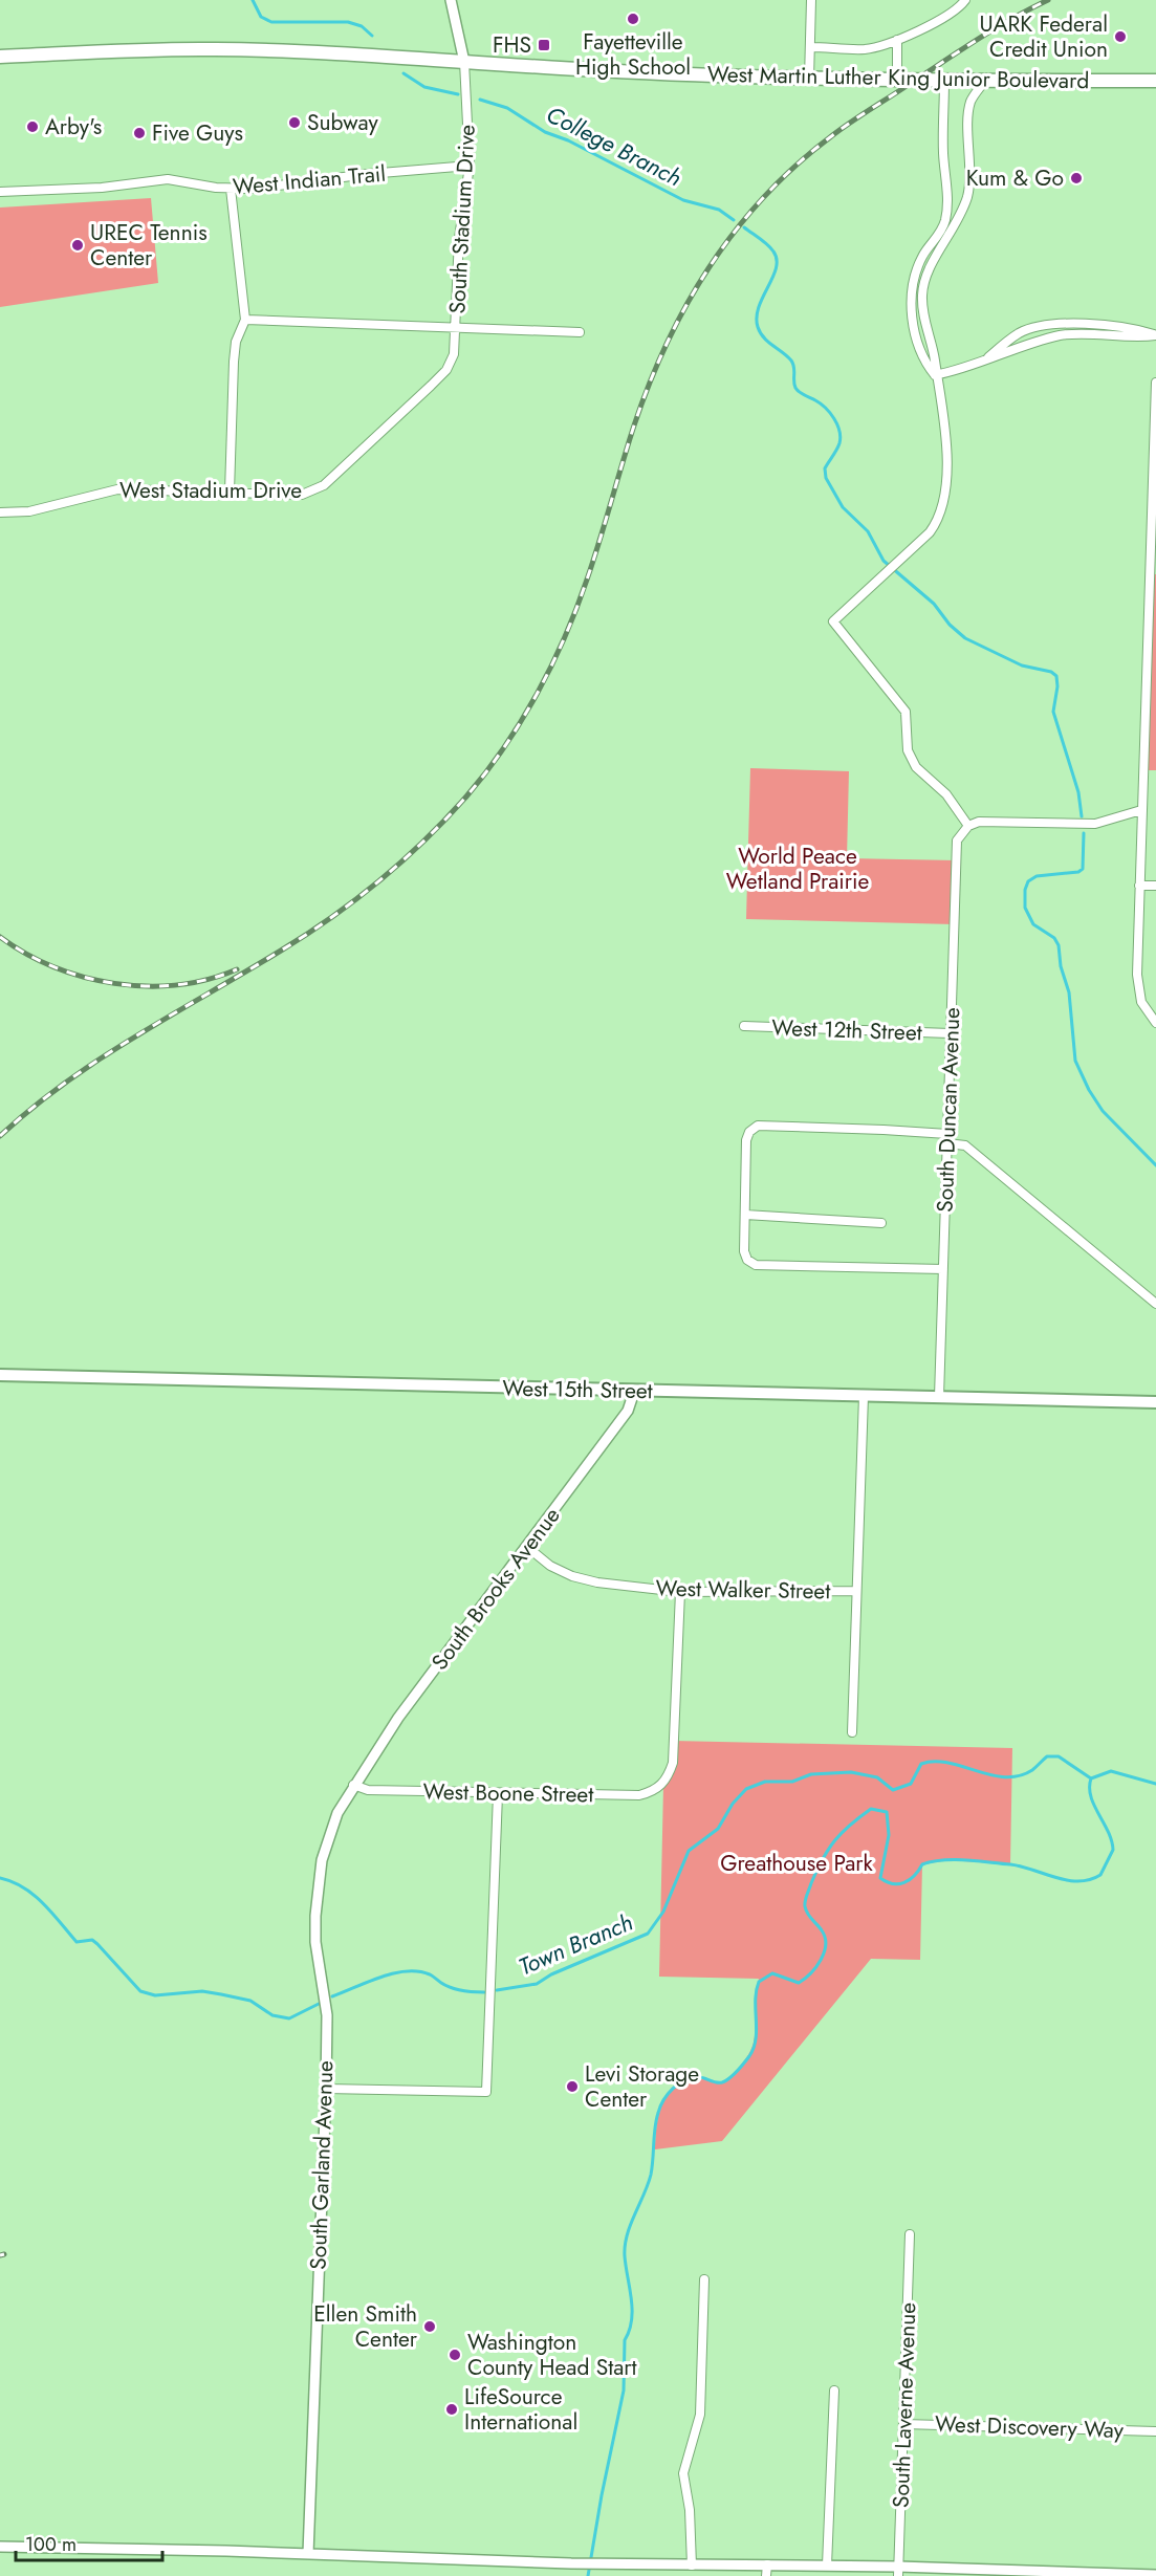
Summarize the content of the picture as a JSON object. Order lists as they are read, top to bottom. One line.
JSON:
{"streets":{"main road":["West Martin Luther King Junior Boulevard","West 15th Street"],"street":["West Indian Trail","South Stadium Drive","West Stadium Drive","West 12th Street","South Duncan Avenue","South Brooks Avenue","West Walker Street","West Boone Street","South Garland Avenue","South Laverne Avenue","West Discovery Way"]},"crossings":[["West Martin Luther King Junior Boulevard","South Stadium Drive"],["West Indian Trail","South Stadium Drive"],["South Stadium Drive","West Stadium Drive"],["West 12th Street","South Duncan Avenue"],["South Duncan Avenue","West 15th Street"],["West 15th Street","South Brooks Avenue"],["South Brooks Avenue","West Walker Street"],["South Brooks Avenue","West Boone Street"],["South Brooks Avenue","South Garland Avenue"],["West Walker Street","West Boone Street"],["West Boone Street","South Garland Avenue"],["South Laverne Avenue","West Discovery Way"]],"water":["College Branch","Town Branch"],"parks":["World Peace Wetland Prairie","Greathouse Park"],"places":{"other":["Fayetteville High School","UARK Federal Credit Union","Subway","Arby's","Five Guys","Kum & Go","UREC Tennis Center","Levi Storage Center","Ellen Smith Center","Washington County Head Start","LifeSource International"],"transit":["FHS"]},"scale_bar":"100 m"}
